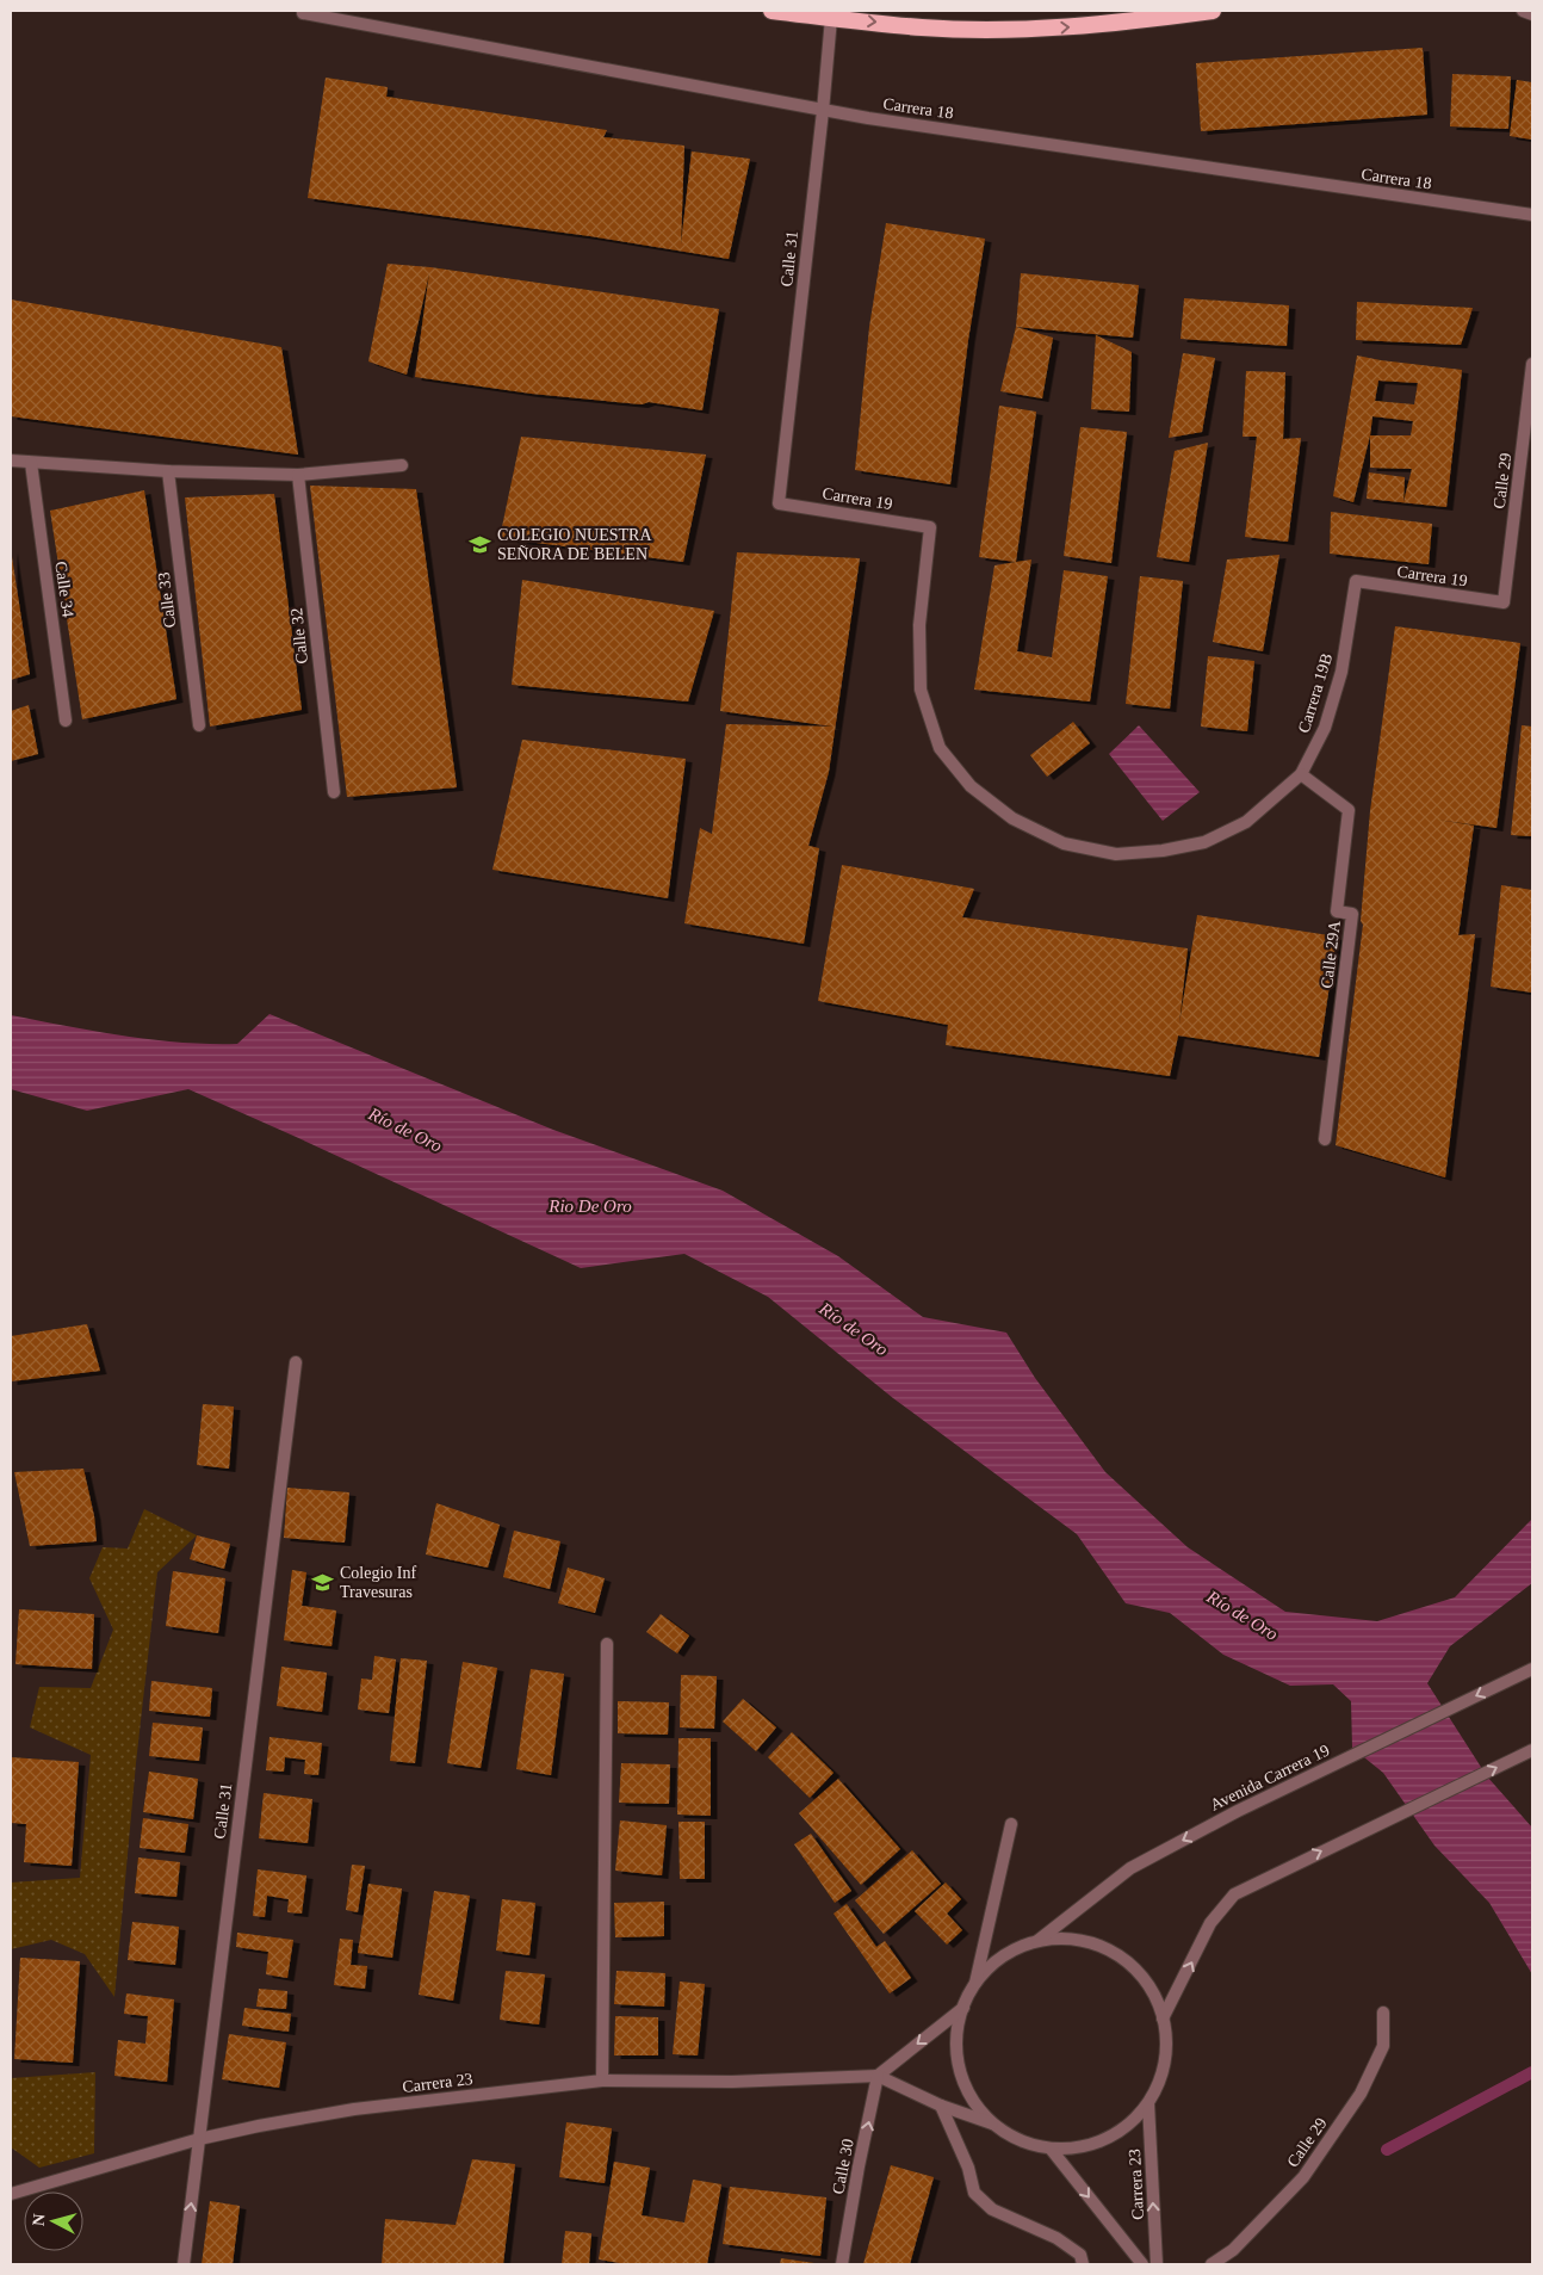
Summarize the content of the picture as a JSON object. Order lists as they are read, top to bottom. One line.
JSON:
{"streets":{"street":["Carrera 18","Calle 31","Calle 29","Carrera 19","Calle 34","Calle 33","Calle 32","Carrera 19B","Calle 29A","Avenida Carrera 19","Carrera 23","Calle 30"]},"crossings":[["Carrera 18","Calle 31"],["Calle 31","Carrera 19"],["Calle 31","Carrera 23"],["Calle 29","Carrera 19"],["Carrera 19","Carrera 19B"],["Carrera 19B","Calle 29A"],["Avenida Carrera 19","Carrera 23"],["Carrera 23","Calle 30"]],"one_way":["Calle 30"],"water":["Río de Oro","Rio De Oro"],"places":{"school or university":["COLEGIO NUESTRA SEÑORA DE BELEN","Colegio Inf Travesuras"]},"north":"left"}
